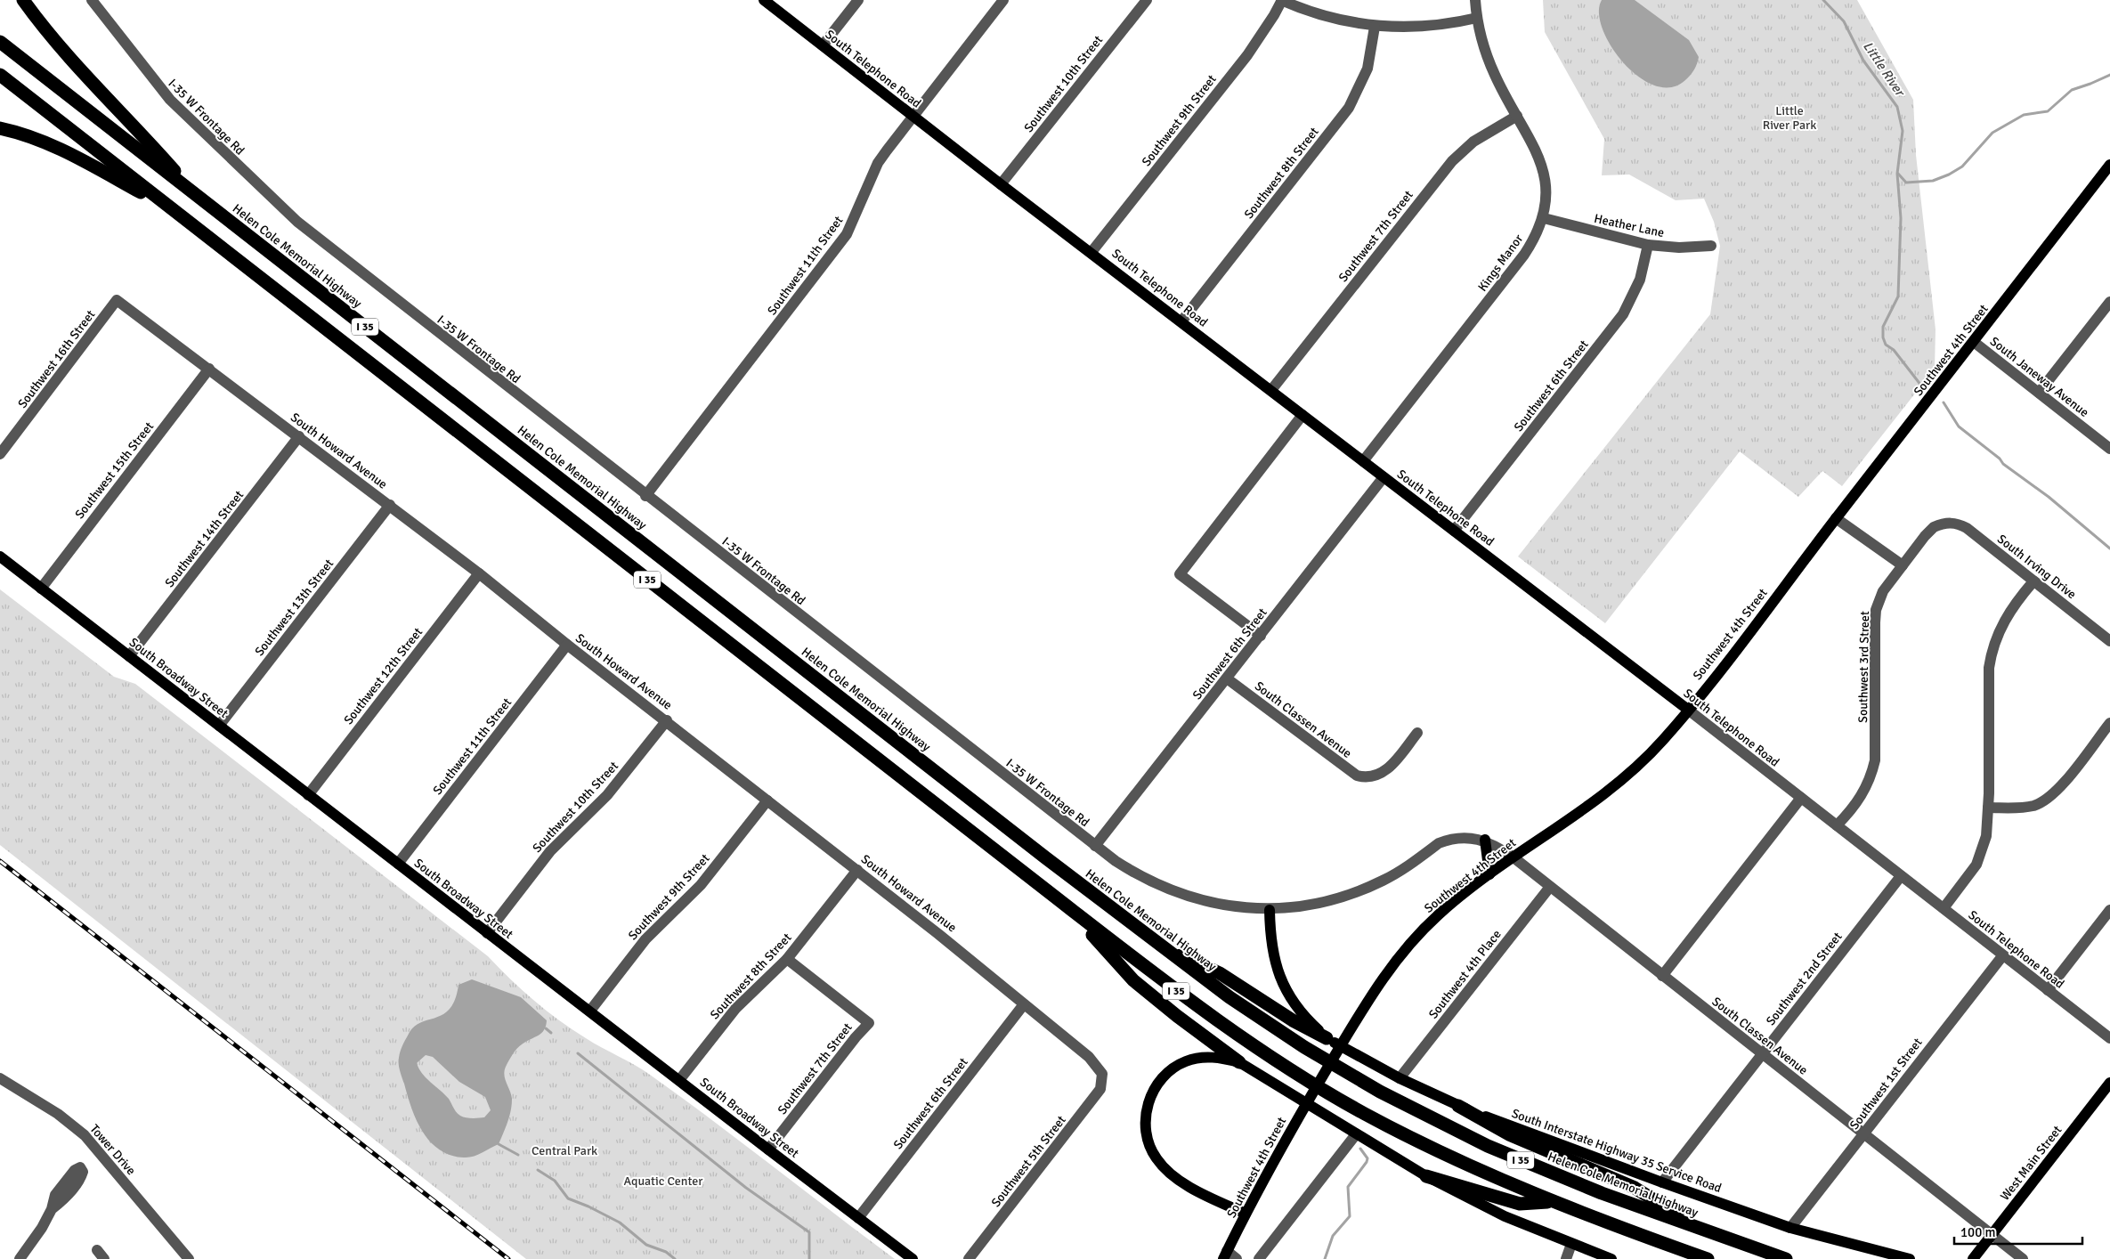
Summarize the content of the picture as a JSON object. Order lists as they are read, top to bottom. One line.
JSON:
{"streets":{"highway":["Helen Cole Memorial Highway","I 35"],"main road":["South Telephone Road","Southwest 4th Street","South Broadway Street","South Interstate Highway 35 Service Road","West Main Street"],"street":["Southwest 10th Street","I-35 W Frontage Rd","Southwest 9th Street","Southwest 8th Street","Heather Lane","Southwest 7th Street","Kings Manor","Southwest 11th Street","Southwest 16th Street","South Janeway Avenue","Southwest 6th Street","South Howard Avenue","Southwest 15th Street","Southwest 14th Street","South Irving Drive","Southwest 13th Street","Southwest 3rd Street","Southwest 12th Street","South Classen Avenue","Southwest 4th Place","Southwest 2nd Street","Southwest 1st Street","Tower Drive","Southwest 5th Street"]},"crossings":[["South Telephone Road","Southwest 10th Street"],["South Telephone Road","Southwest 9th Street"],["South Telephone Road","Southwest 8th Street"],["South Telephone Road","Southwest 7th Street"],["South Telephone Road","Kings Manor"],["South Telephone Road","Southwest 11th Street"],["South Telephone Road","Southwest 4th Street"],["South Telephone Road","Southwest 6th Street"],["South Telephone Road","Southwest 3rd Street"],["South Telephone Road","Southwest 2nd Street"],["South Telephone Road","Southwest 1st Street"],["Southwest 10th Street","South Howard Avenue"],["Southwest 10th Street","South Broadway Street"],["I-35 W Frontage Rd","Southwest 11th Street"],["I-35 W Frontage Rd","Southwest 4th Street"],["I-35 W Frontage Rd","Southwest 6th Street"],["I-35 W Frontage Rd","South Classen Avenue"],["I-35 W Frontage Rd","South Interstate Highway 35 Service Road"],["Southwest 9th Street","South Howard Avenue"],["Southwest 9th Street","South Broadway Street"],["Southwest 8th Street","Southwest 7th Street"],["Southwest 8th Street","South Howard Avenue"],["Southwest 8th Street","South Broadway Street"],["Heather Lane","Kings Manor"],["Heather Lane","Southwest 6th Street"],["Southwest 7th Street","Kings Manor"],["Southwest 7th Street","South Broadway Street"],["Southwest 11th Street","South Howard Avenue"],["Southwest 11th Street","South Broadway Street"],["Southwest 4th Street","South Janeway Avenue"],["Southwest 4th Street","South Classen Avenue"],["Southwest 16th Street","South Howard Avenue"],["Southwest 6th Street","South Howard Avenue"],["Southwest 6th Street","South Broadway Street"],["Southwest 6th Street","South Classen Avenue"],["South Howard Avenue","Southwest 15th Street"],["South Howard Avenue","Southwest 14th Street"],["South Howard Avenue","Southwest 13th Street"],["South Howard Avenue","Southwest 12th Street"],["South Howard Avenue","Southwest 5th Street"],["Southwest 15th Street","South Broadway Street"],["Southwest 14th Street","South Broadway Street"],["South Irving Drive","Southwest 3rd Street"],["Southwest 13th Street","South Broadway Street"],["Southwest 12th Street","South Broadway Street"],["South Classen Avenue","Southwest 4th Place"],["South Classen Avenue","Southwest 2nd Street"],["South Classen Avenue","Southwest 1st Street"],["South Classen Avenue","West Main Street"],["Southwest 4th Place","South Interstate Highway 35 Service Road"],["Southwest 2nd Street","South Interstate Highway 35 Service Road"],["Southwest 1st Street","South Interstate Highway 35 Service Road"]],"water":["Little River"],"parks":["Little River Park","Central Park","Aquatic Center"],"scale_bar":"100 m"}
